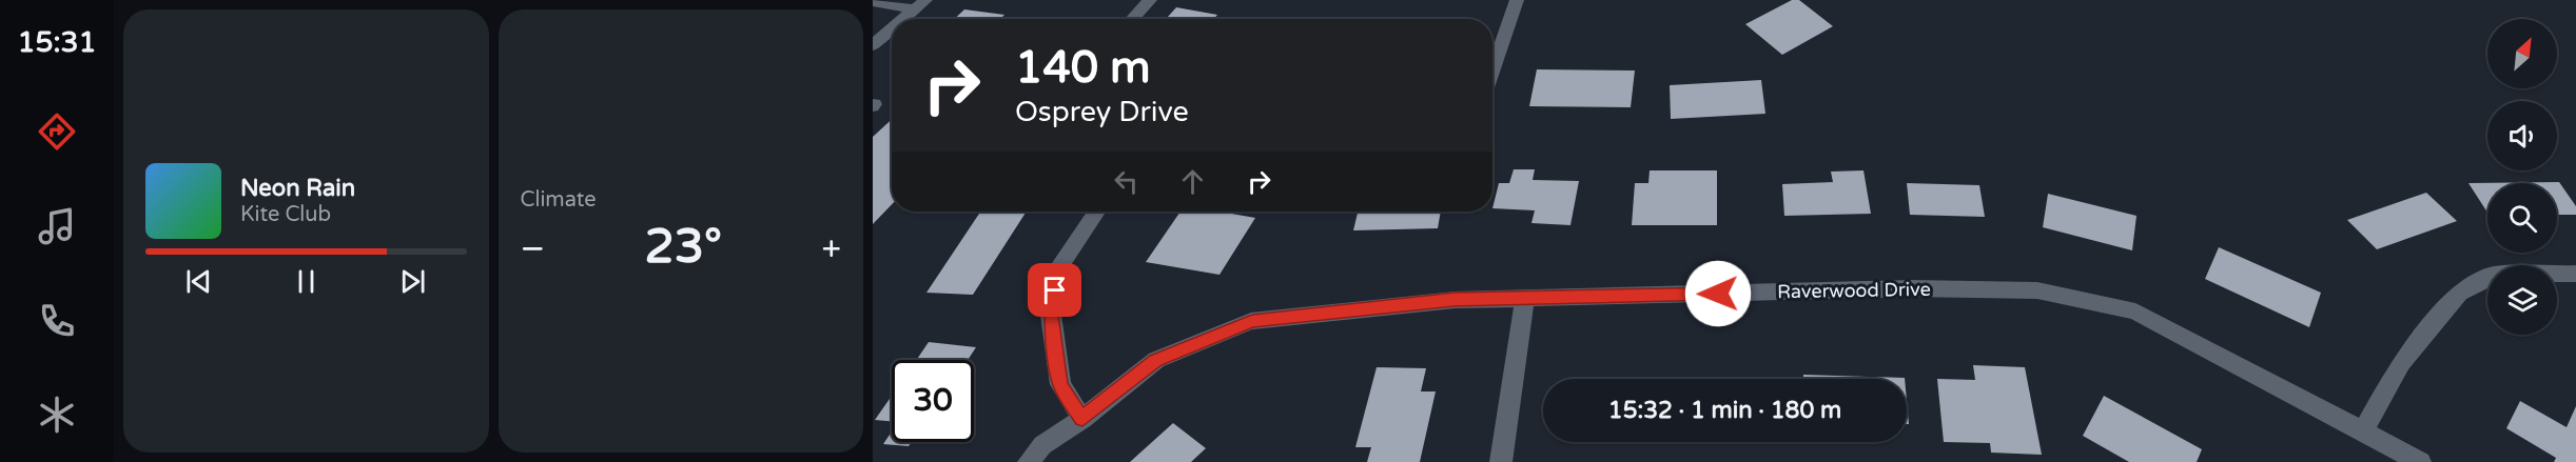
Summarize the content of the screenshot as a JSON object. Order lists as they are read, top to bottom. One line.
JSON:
{"streets":{"street":["Raverwood Drive"]},"north":"top right","page":{"tabs":"15:31","tile":"Climate","turn":["140 m","Osprey Drive"],"song":["Neon Rain","Kite Club"],"heat":["−","23°","+"],"limit":"30","trip":"15:32 · 1 min · 180 m"}}
